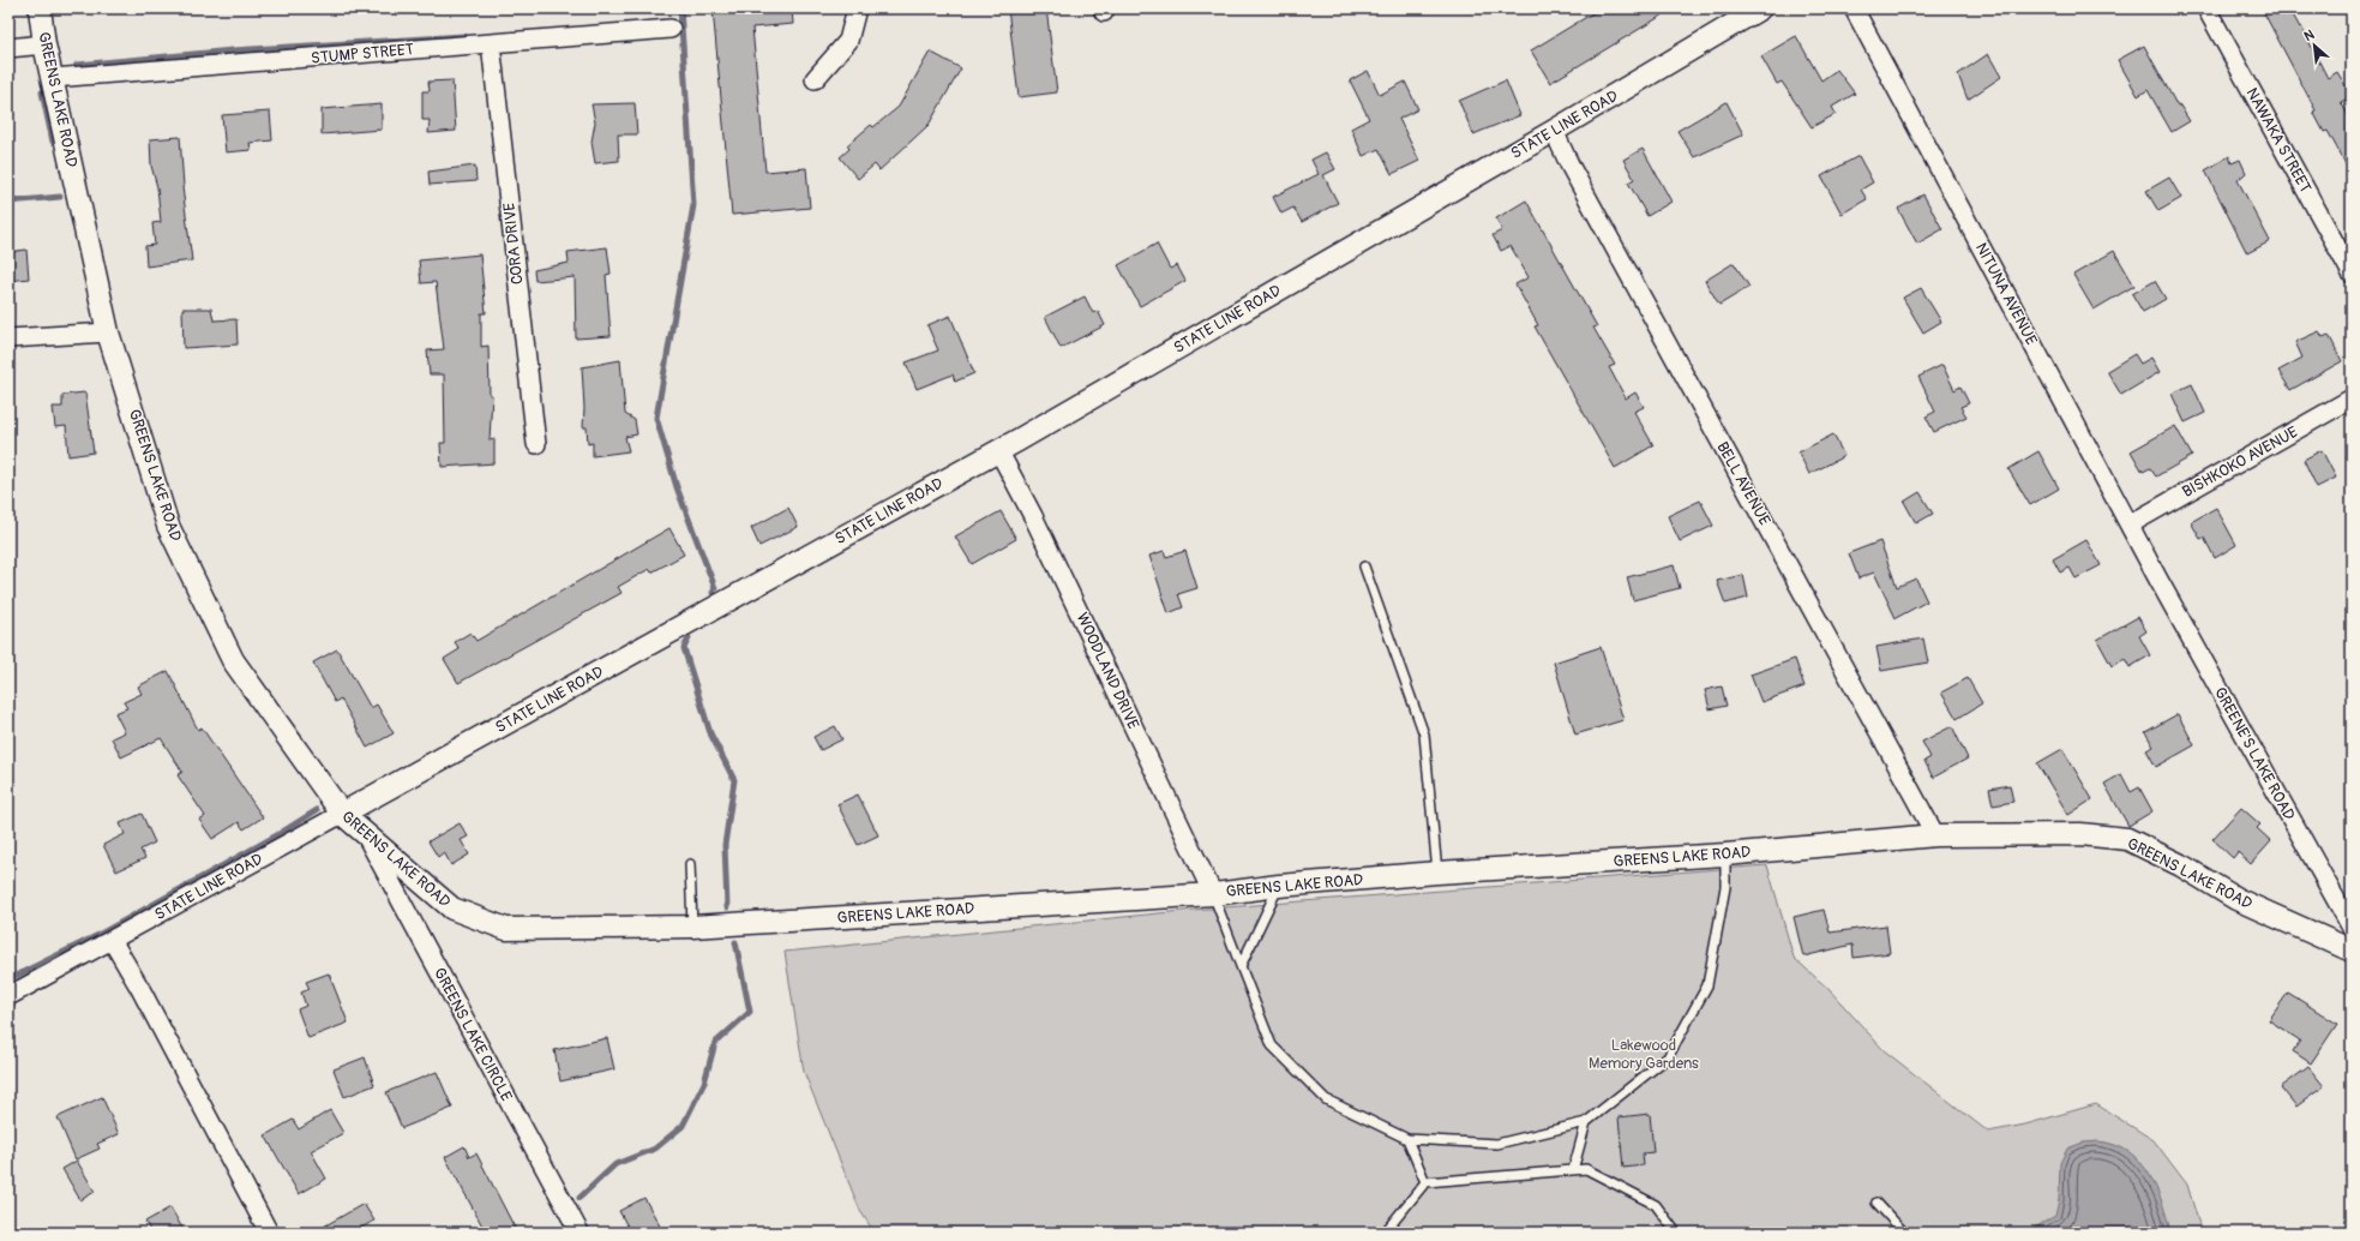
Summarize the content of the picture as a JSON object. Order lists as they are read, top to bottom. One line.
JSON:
{"streets":{"street":["STUMP STREET","GREENS LAKE ROAD","STATE LINE ROAD","NAWAKA STREET","CORA DRIVE","NITUNA AVENUE","BISHKOKO AVENUE","BELL AVENUE","WOODLAND DRIVE","GREENE'S LAKE ROAD","GREENS LAKE CIRCLE"]},"crossings":[["STUMP STREET","GREENS LAKE ROAD"],["STUMP STREET","CORA DRIVE"],["GREENS LAKE ROAD","STATE LINE ROAD"],["GREENS LAKE ROAD","BELL AVENUE"],["GREENS LAKE ROAD","WOODLAND DRIVE"],["GREENS LAKE ROAD","GREENS LAKE CIRCLE"],["STATE LINE ROAD","BELL AVENUE"],["STATE LINE ROAD","WOODLAND DRIVE"],["NITUNA AVENUE","BISHKOKO AVENUE"],["NITUNA AVENUE","GREENE'S LAKE ROAD"]],"parks":["Lakewood Memory Gardens"],"north":"top left"}
